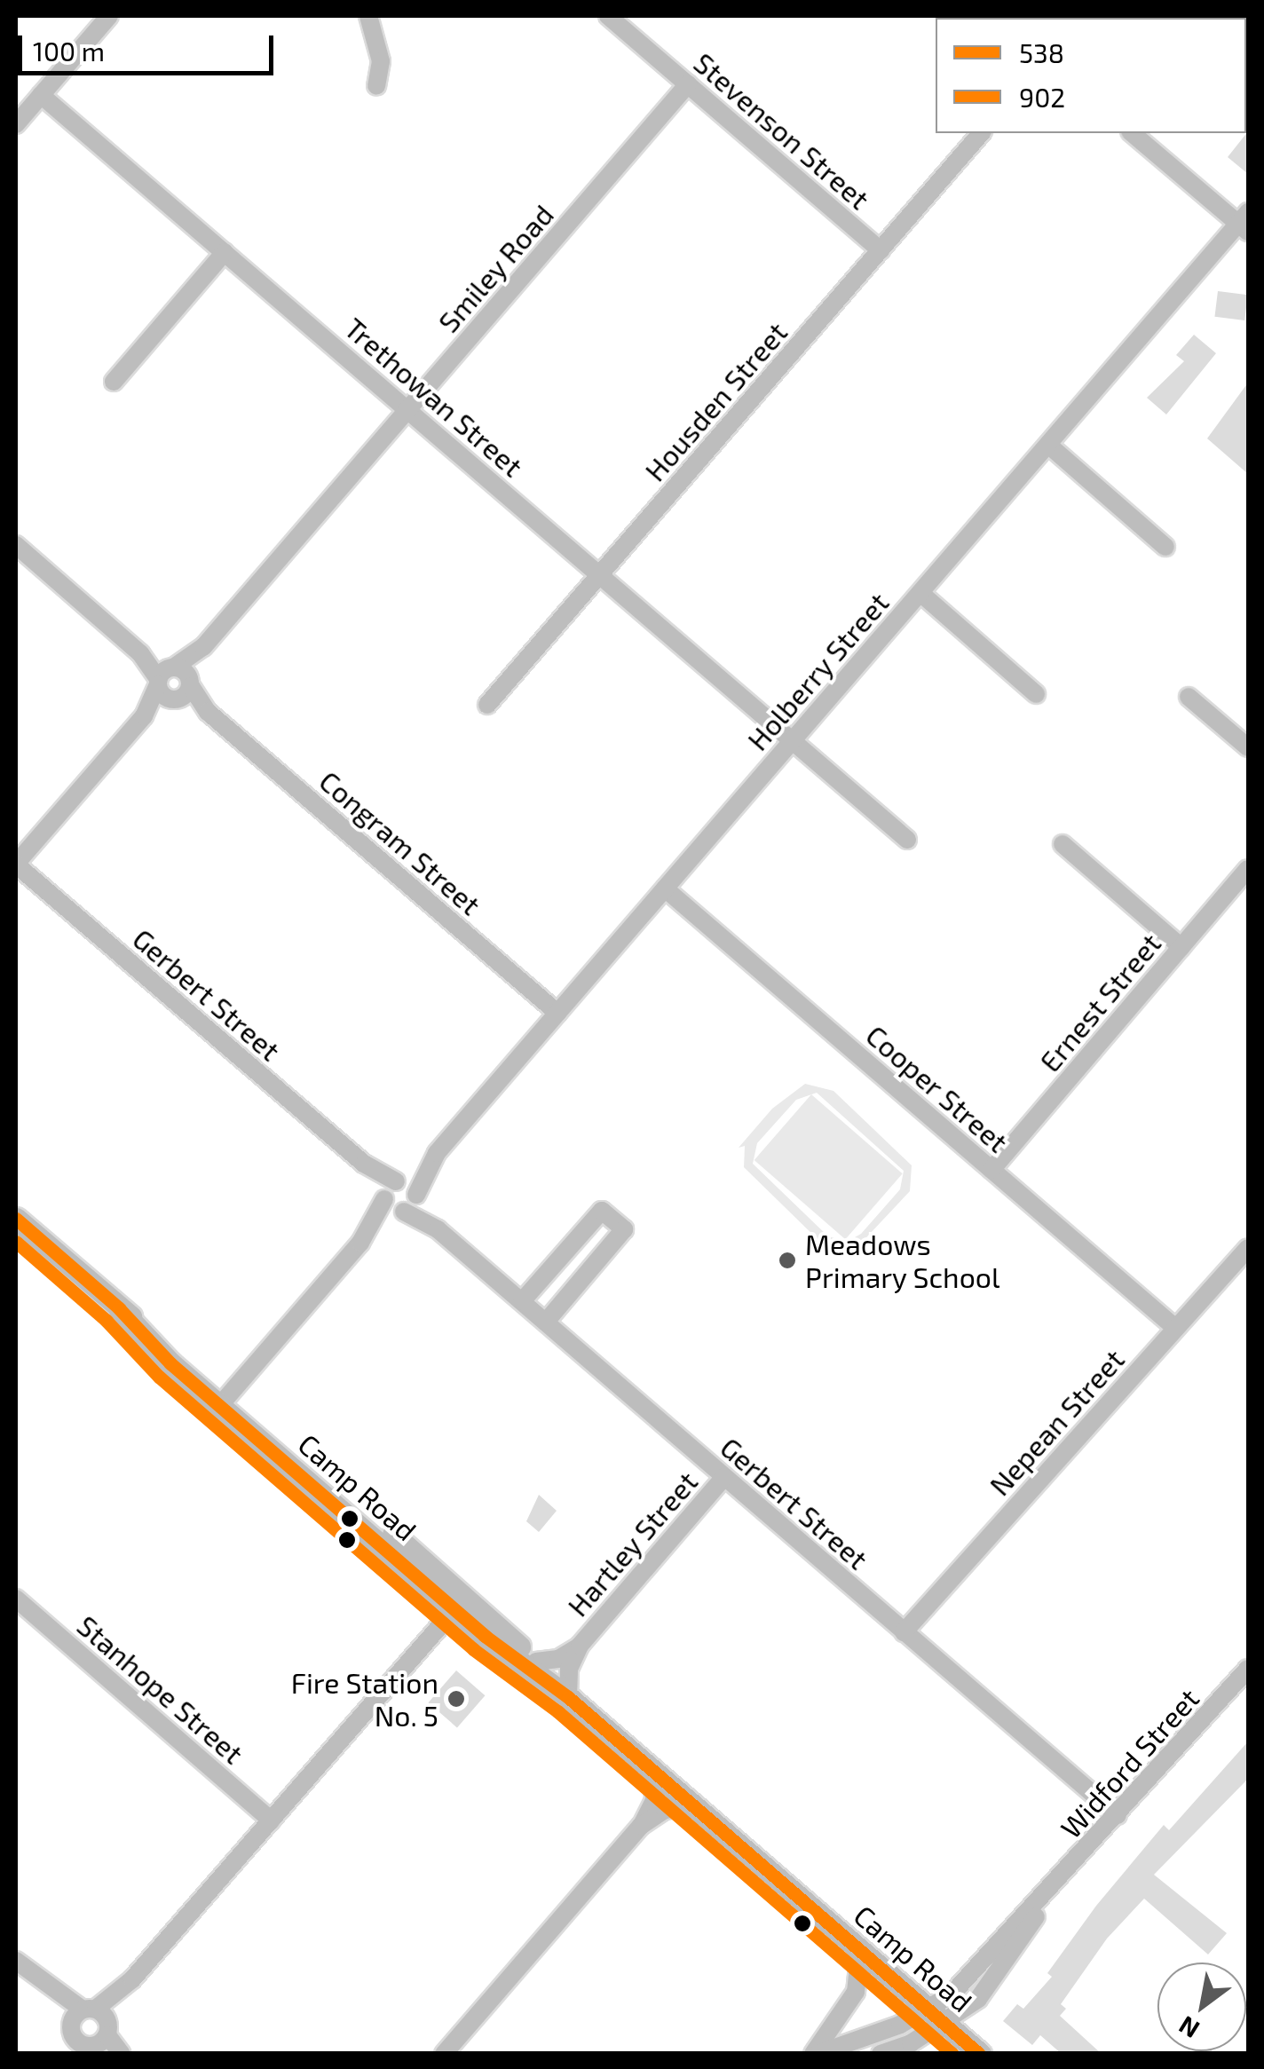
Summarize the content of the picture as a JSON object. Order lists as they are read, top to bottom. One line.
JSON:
{"streets":{"main road":["Camp Road"],"street":["Stevenson Street","Smiley Road","Trethowan Street","Housden Street","Holberry Street","Congram Street","Gerbert Street","Ernest Street","Cooper Street","Nepean Street","Hartley Street","Stanhope Street","Widford Street"]},"crossings":[["Stevenson Street","Smiley Road"],["Stevenson Street","Housden Street"],["Smiley Road","Trethowan Street"],["Smiley Road","Congram Street"],["Trethowan Street","Housden Street"],["Trethowan Street","Holberry Street"],["Holberry Street","Congram Street"],["Holberry Street","Gerbert Street"],["Holberry Street","Cooper Street"],["Holberry Street","Camp Road"],["Gerbert Street","Nepean Street"],["Gerbert Street","Hartley Street"],["Gerbert Street","Widford Street"],["Ernest Street","Cooper Street"],["Cooper Street","Nepean Street"],["Camp Road","Hartley Street"],["Camp Road","Widford Street"]],"places":["Meadows Primary School","Fire Station No. 5"],"lines":["transit line 538","transit line 902"],"legend":["538","902"],"scale_bar":"100 m","north":"bottom left"}
